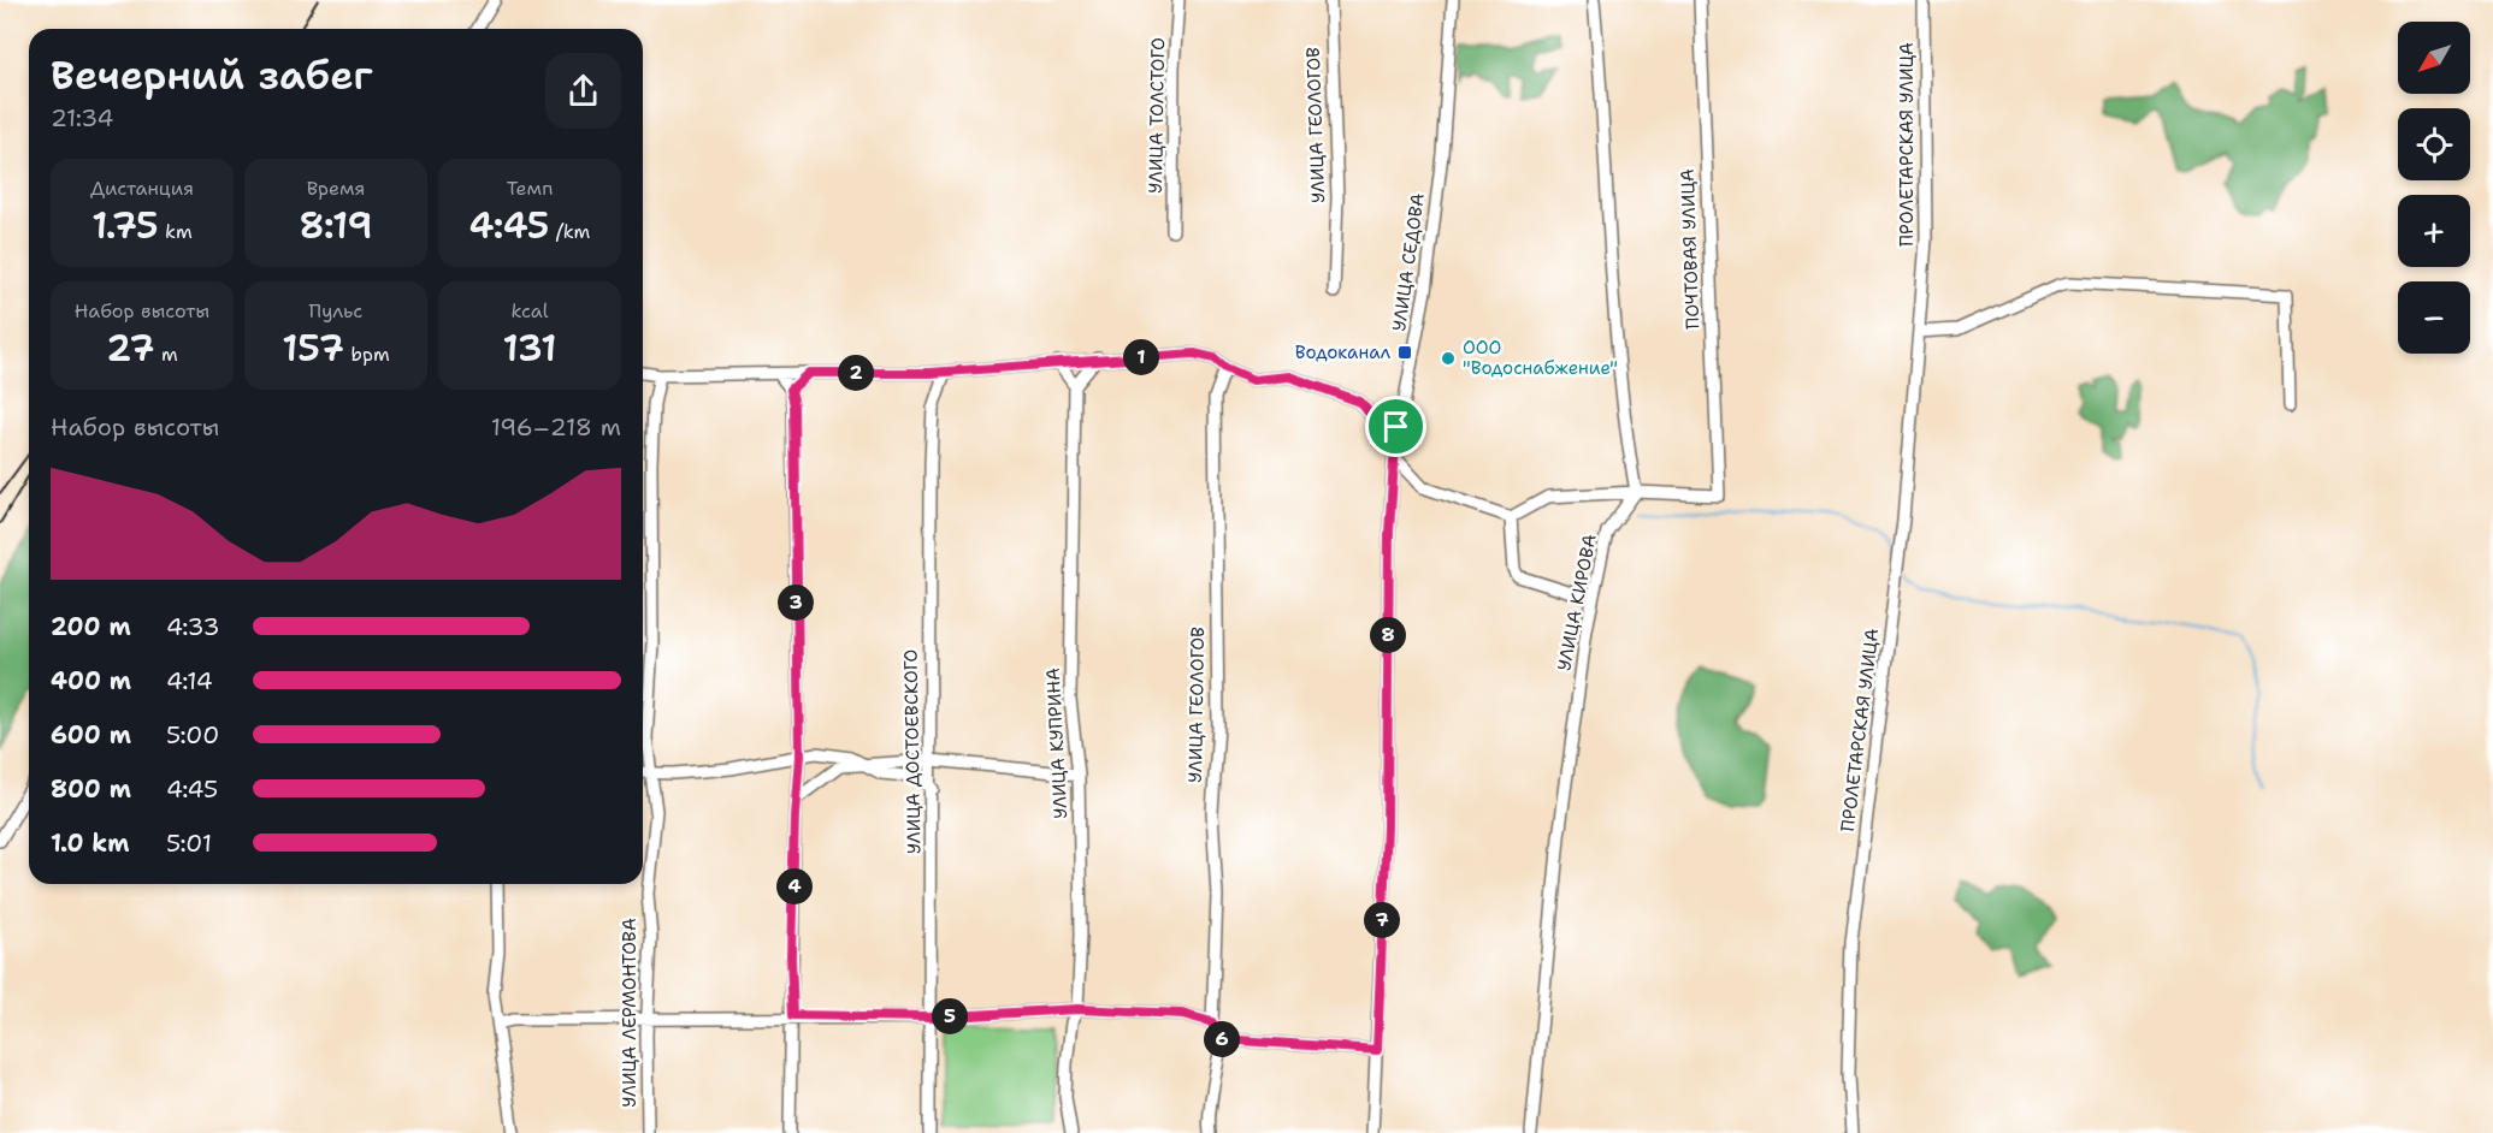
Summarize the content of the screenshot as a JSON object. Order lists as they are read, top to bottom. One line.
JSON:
{"streets":{"street":["УЛИЦА ТОЛСТОГО","УЛИЦА ГЕОЛОГОВ","ПРОЛЕТАРСКАЯ УЛИЦА","ПОЧТОВАЯ УЛИЦА","УЛИЦА СЕДОВА","УЛИЦА КИРОВА","УЛИЦА КУПРИНА","УЛИЦА ДОСТОЕВСКОГО","УЛИЦА ЛЕРМОНТОВА"]},"crossings":[["ПОЧТОВАЯ УЛИЦА","УЛИЦА КИРОВА"]],"places":{"transit":["Водоканал"],"other":["ООО \"Водоснабжение\""]},"north":"bottom left","page":{"map_buttons":["+","−"],"heading":["Вечерний забег","21:34"],"stats":[["Дистанция","1.75 km"],["Время","8:19"],["Темп","4:45 /km"],["Набор высоты","27 m"],["Пульс","157 bpm"],["kcal","131"]],"pins":["1","2","3","8","4","7","5","6"],"chart":["Набор высоты","196–218 m"],"list":[{"name":"200 m","note":"4:33"},{"name":"400 m","note":"4:14"},{"name":"600 m","note":"5:00"},{"name":"800 m","note":"4:45"},{"name":"1.0 km","note":"5:01"}]}}
